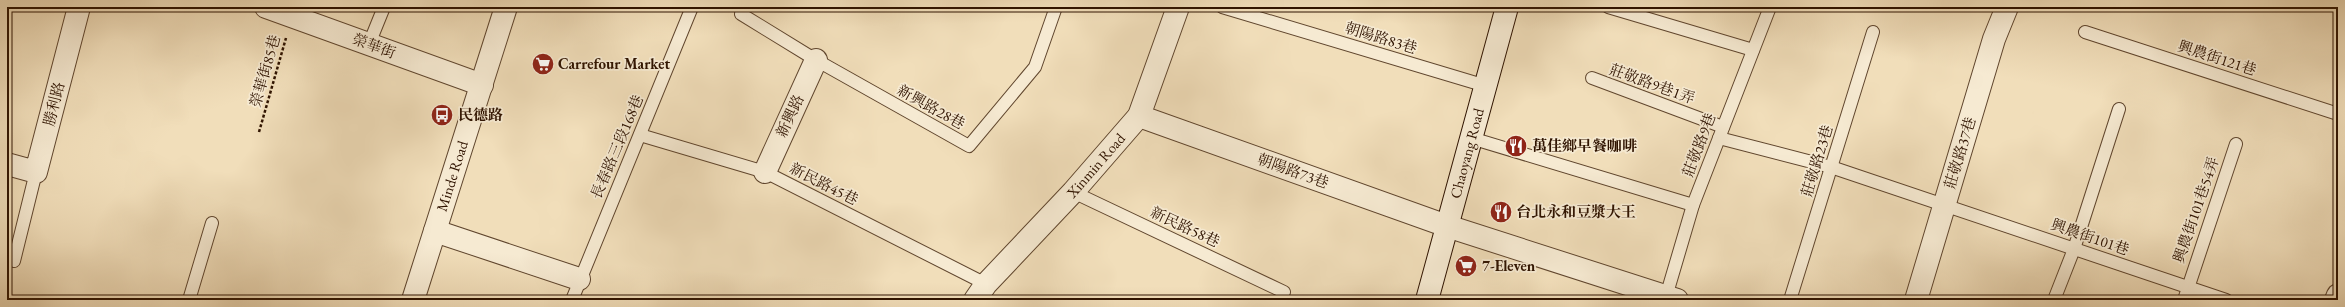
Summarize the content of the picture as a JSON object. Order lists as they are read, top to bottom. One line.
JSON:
{"streets":{"street":["榮華街","勝利路","新興路","莊敬路37巷","Chaoyang Road","Xinmin Road","朝陽路73巷","Minde Road"],"lane":["朝陽路83巷","興農街121巷","莊敬路9巷1弄","新興路28巷","莊敬路9巷","長春路三段168巷","莊敬路23巷","新民路45巷","興農街101巷54弄","新民路58巷","興農街101巷"],"path":["榮華街85巷"]},"crossings":[["朝陽路83巷","Chaoyang Road"],["榮華街","榮華街85巷"],["榮華街","Minde Road"],["莊敬路9巷1弄","莊敬路9巷"],["莊敬路9巷1弄","莊敬路23巷"],["莊敬路9巷1弄","興農街101巷"],["新興路28巷","新興路"],["新興路","新民路45巷"],["莊敬路9巷","朝陽路73巷"],["長春路三段168巷","新民路45巷"],["莊敬路37巷","興農街101巷"],["Chaoyang Road","朝陽路73巷"],["莊敬路23巷","興農街101巷"],["Xinmin Road","朝陽路73巷"],["Xinmin Road","新民路45巷"],["Xinmin Road","新民路58巷"],["興農街101巷54弄","興農街101巷"]],"places":{"supermarket":["Carrefour Market","7-Eleven"],"bus stop":["民德路"],"restaurant":["萬佳鄉早餐咖啡","台北永和豆漿大王"]}}
